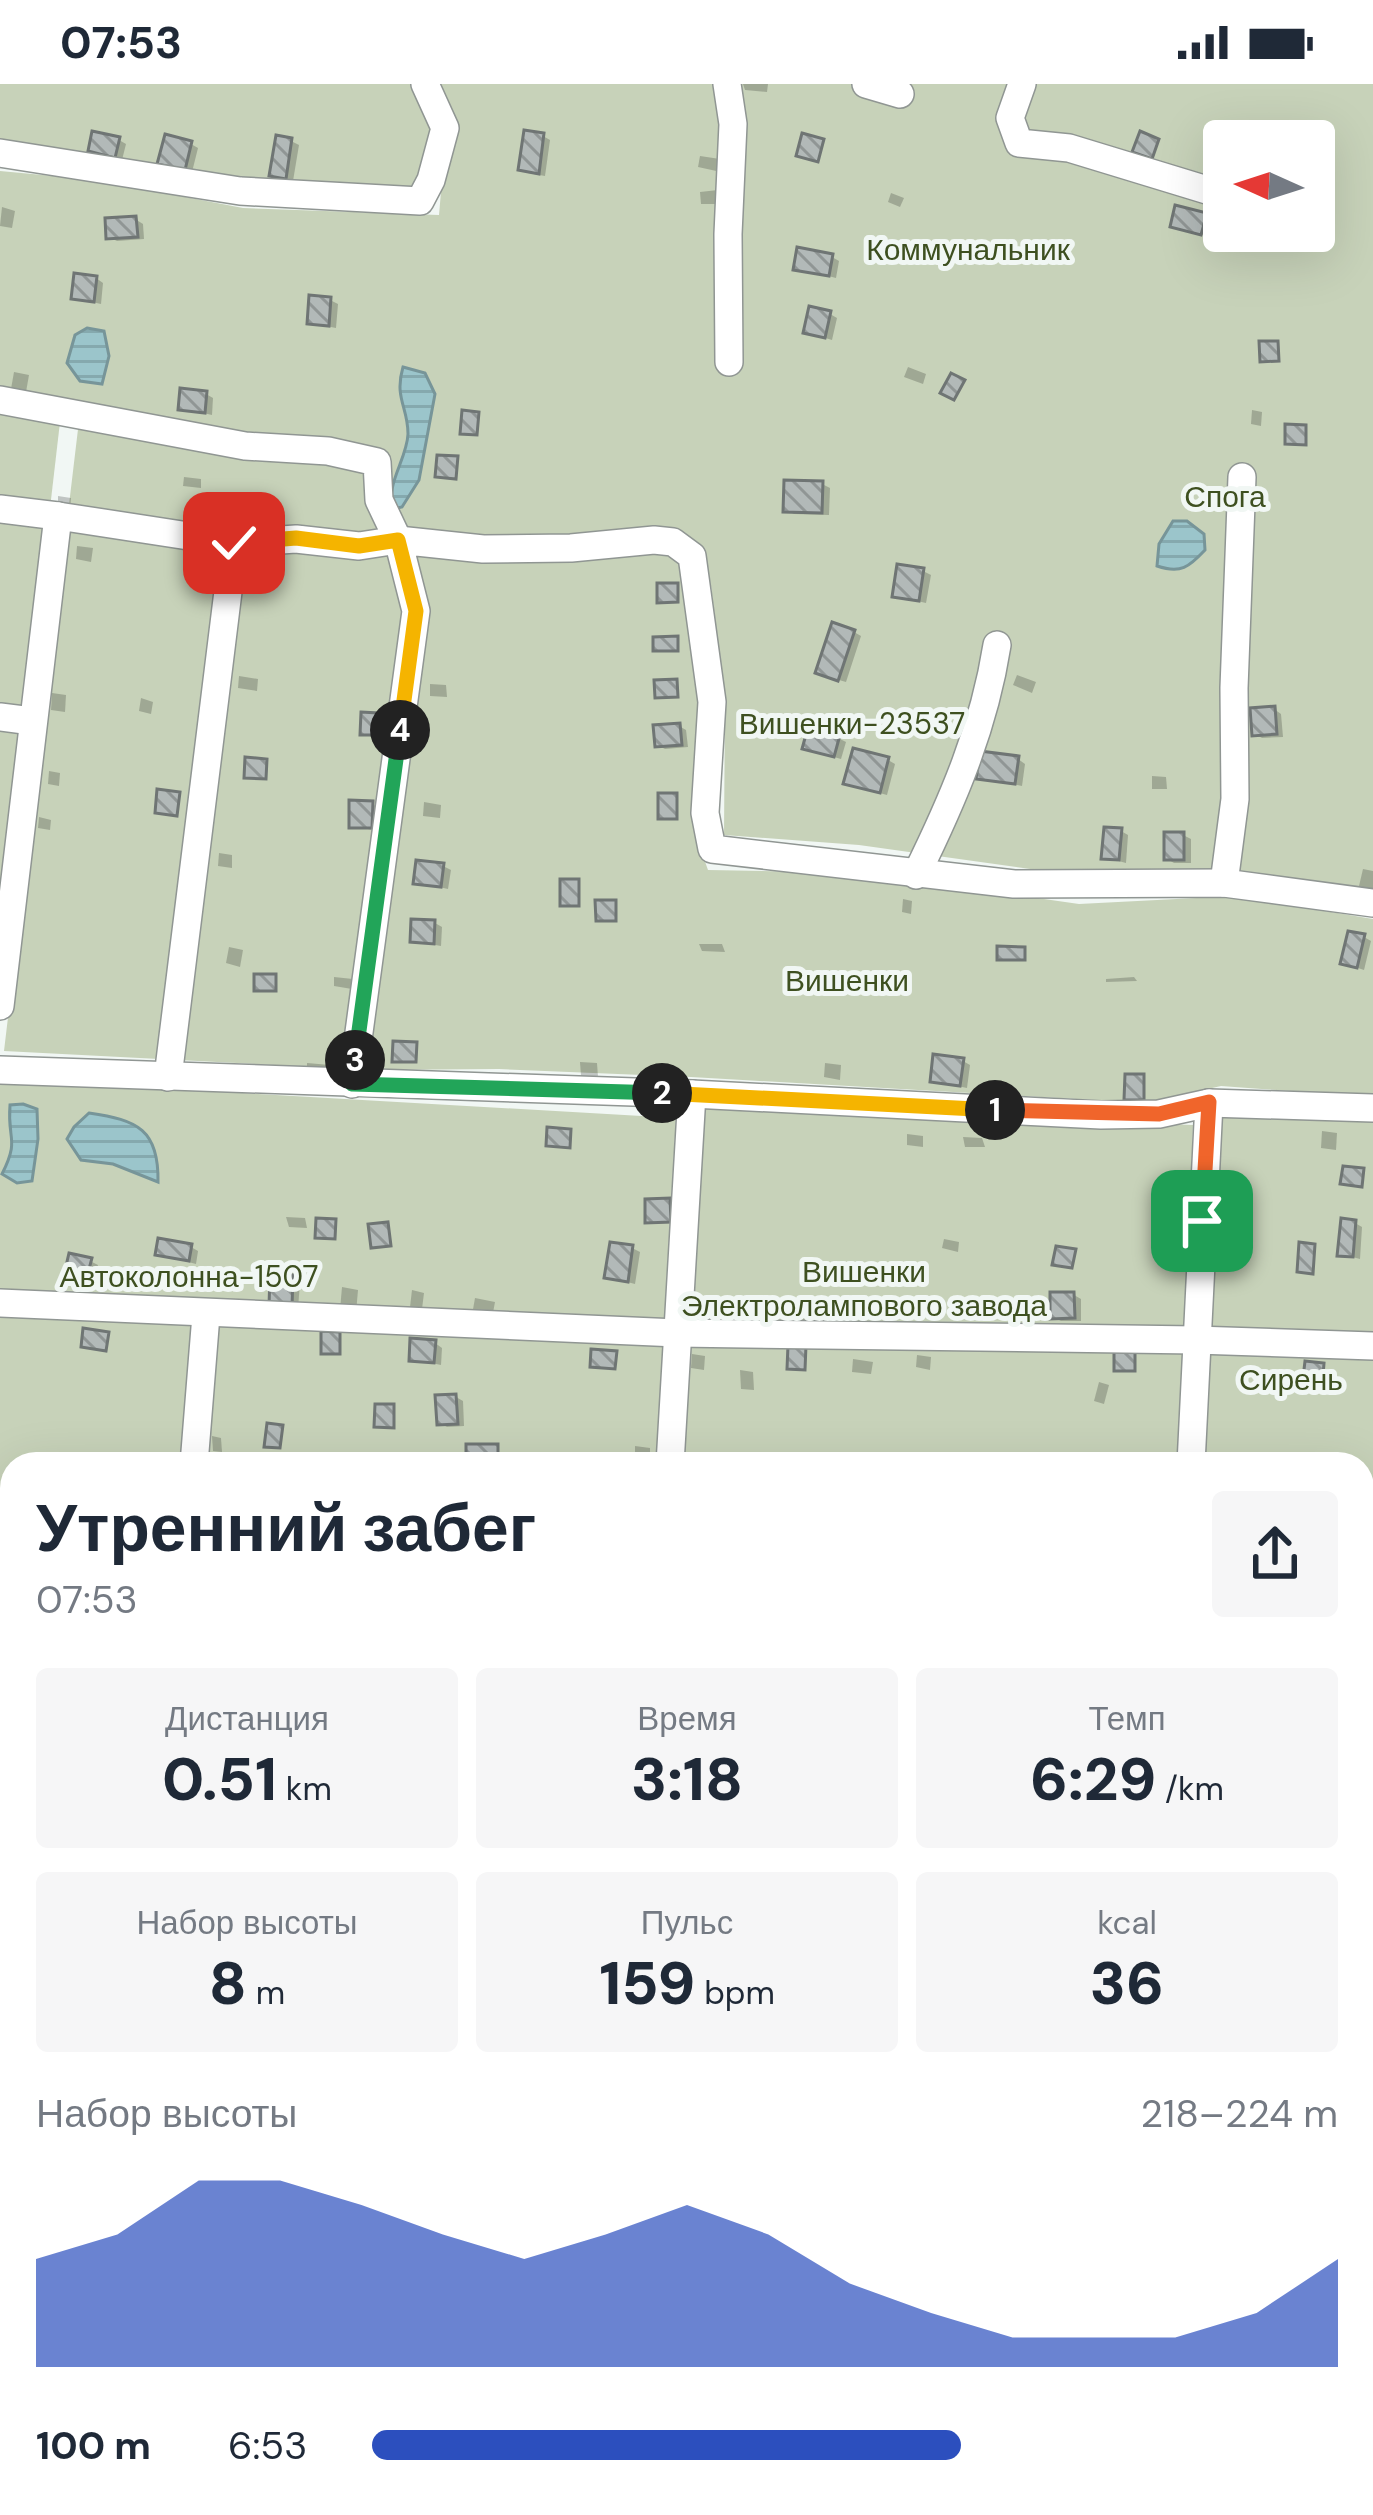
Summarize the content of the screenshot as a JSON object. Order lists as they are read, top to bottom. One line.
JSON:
{"parks":["Коммунальник","Спога","Вишенки-23537","Вишенки","Вишенки Электролампового завода","Автоколонна-1507","Сирень"],"north":"left","page":{"status":"07:53","pins":["4","3","2","1"],"heading":["Утренний забег","07:53"],"stats":[["Дистанция","0.51 km"],["Время","3:18"],["Темп","6:29 /km"],["Набор высоты","8 m"],["Пульс","159 bpm"],["kcal","36"]],"chart":["Набор высоты","218–224 m"],"list":[{"name":"100 m","note":"6:53"}]}}
